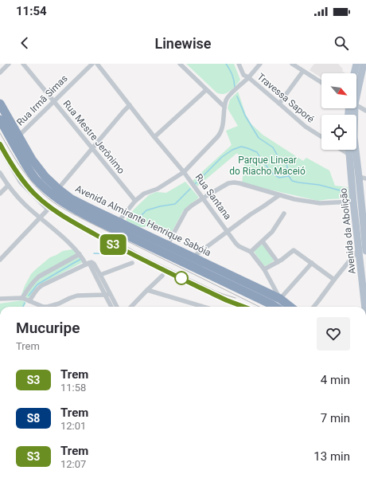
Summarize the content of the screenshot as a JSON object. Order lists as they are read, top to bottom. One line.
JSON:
{"streets":{"highway":["Avenida Almirante Henrique Sabóia"],"main road":["Avenida da Abolição"],"street":["Travessa Saporé","Rua Irmã Simas","Rua Mestre Jerônimo","Rua Santana"]},"crossings":[["Rua Irmã Simas","Rua Mestre Jerônimo"],["Rua Irmã Simas","Avenida Almirante Henrique Sabóia"],["Rua Santana","Avenida Almirante Henrique Sabóia"]],"parks":["Parque Linear do Riacho Maceió"],"north":"bottom right","page":{"status":"11:54","header":"Linewise","on_map":"S3","heading":["Mucuripe","Trem"],"list":[{"mark":"S3","name":"Trem","note":"11:58","value":"4 min"},{"mark":"S8","name":"Trem","note":"12:01","value":"7 min"},{"mark":"S3","name":"Trem","note":"12:07","value":"13 min"}]}}
